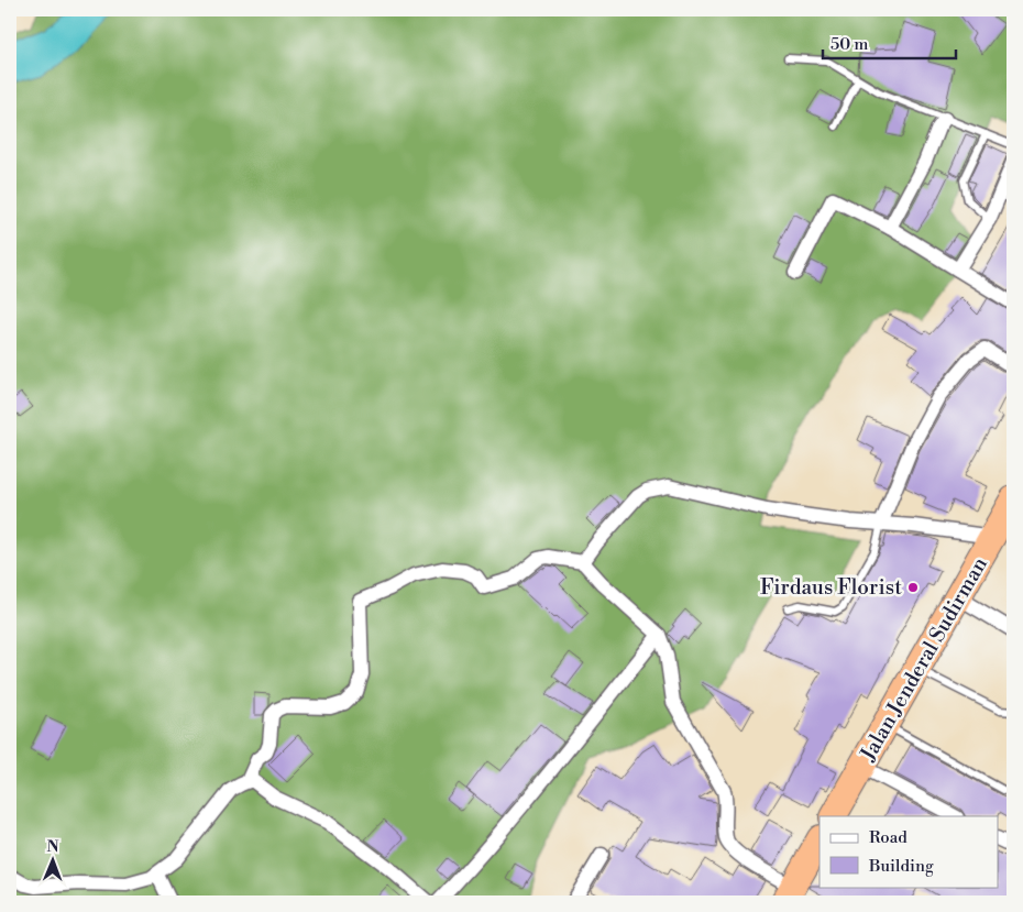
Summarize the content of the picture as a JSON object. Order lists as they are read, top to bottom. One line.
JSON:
{"streets":{"highway":["Jalan Jenderal Sudirman"]},"places":["Firdaus Florist"],"legend":["Road","Building"],"scale_bar":"50 m","north":"top"}
